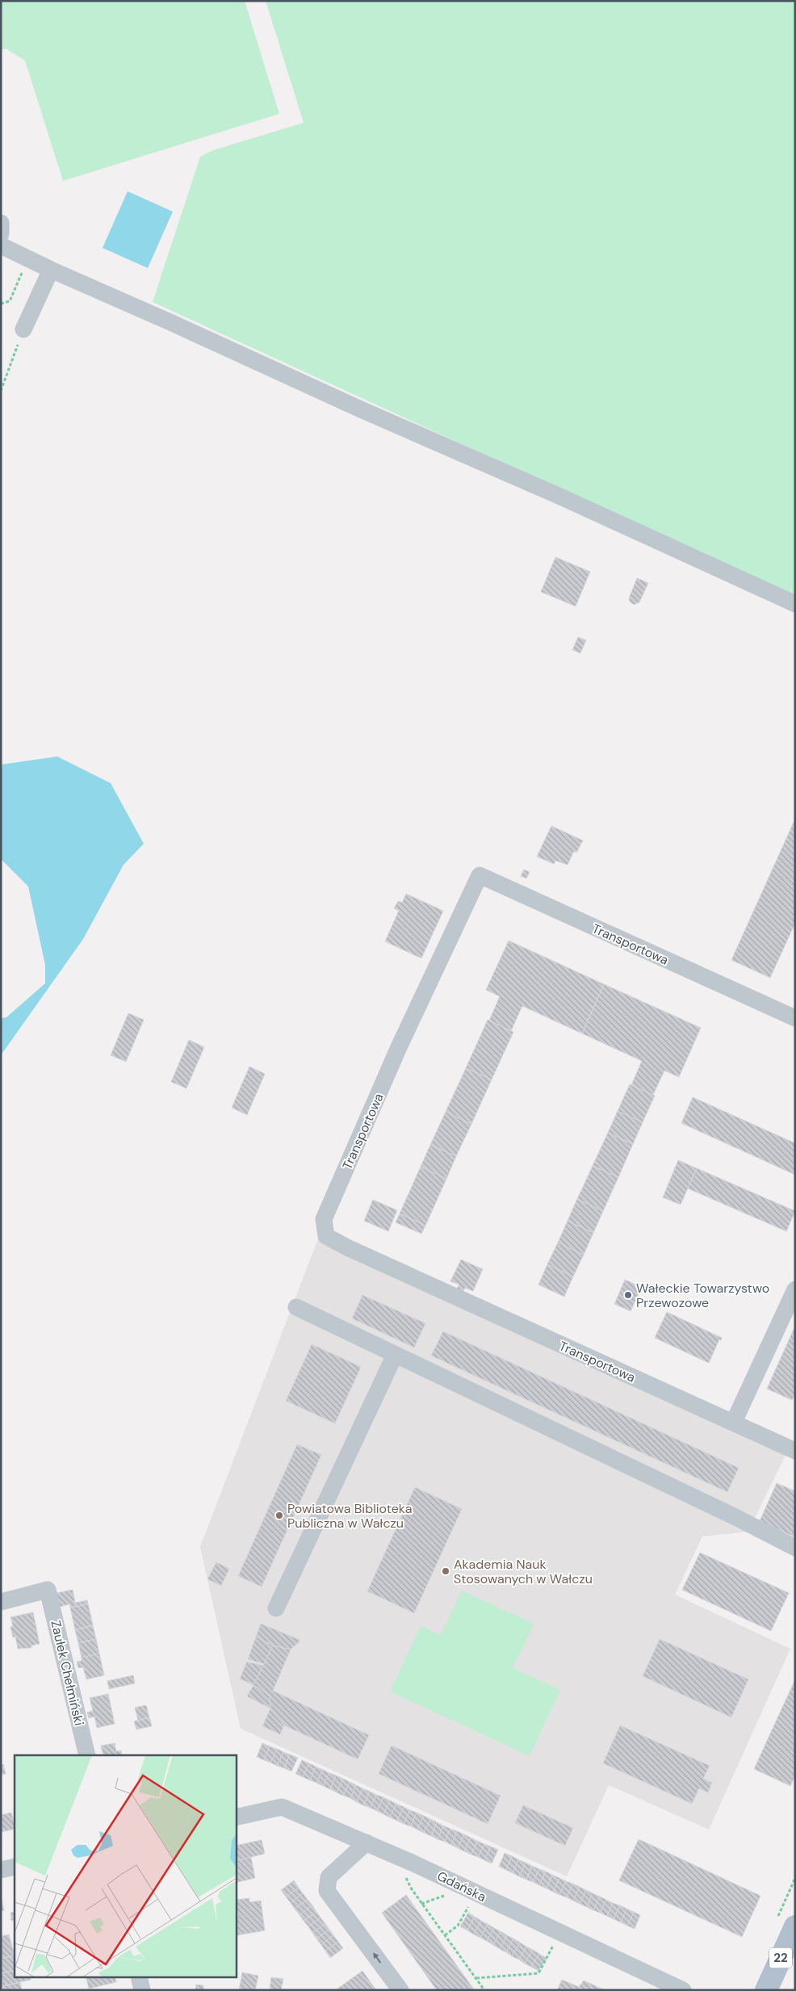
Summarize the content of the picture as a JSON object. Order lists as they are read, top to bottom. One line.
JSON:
{"streets":{"main road":["22"],"street":["Transportowa","Zaułek Chełmiński","Gdańska"]},"places":["Wałeckie Towarzystwo Przewozowe","Powiatowa Biblioteka Publiczna w Wałczu","Akademia Nauk Stosowanych w Wałczu"]}
